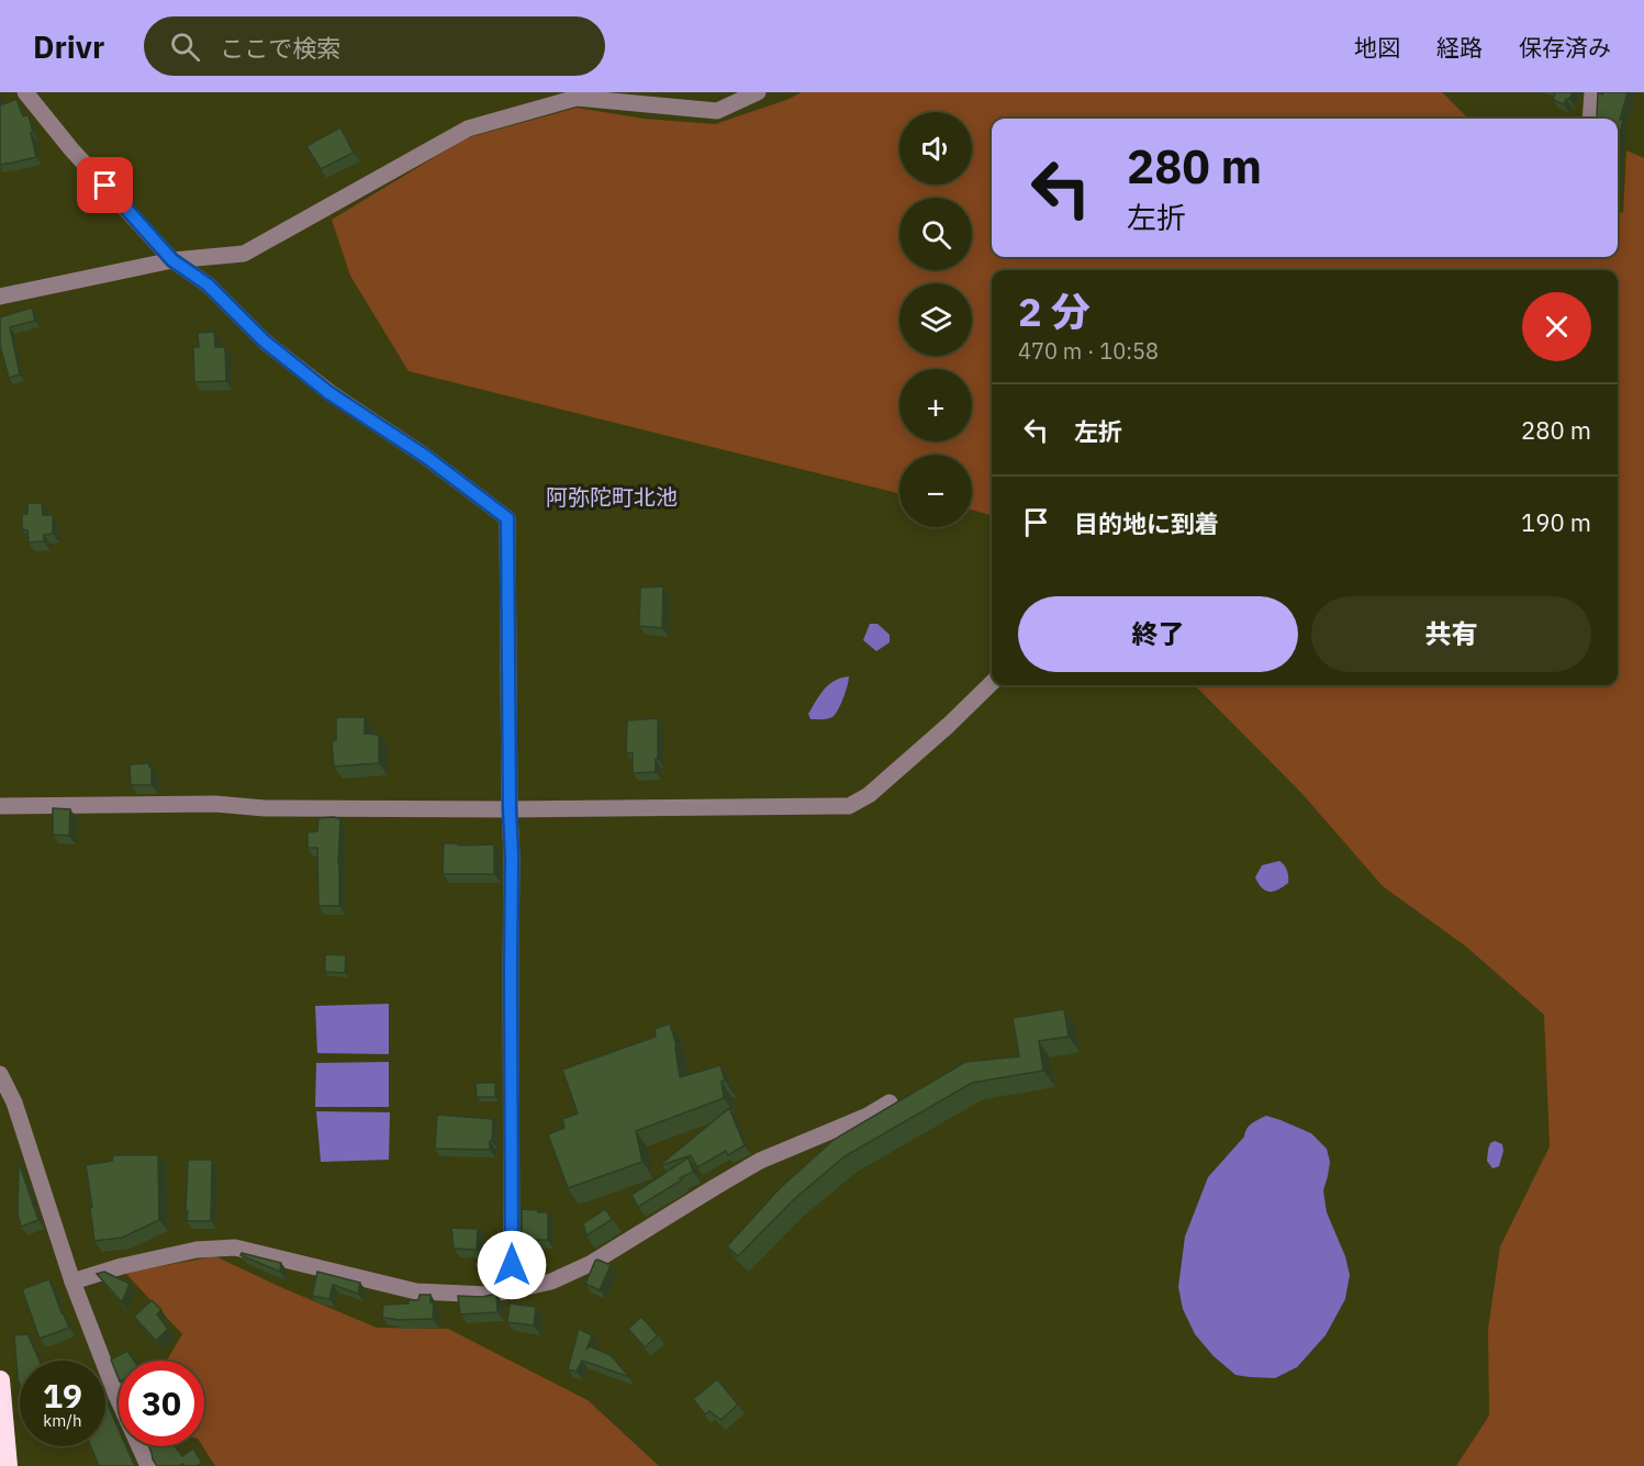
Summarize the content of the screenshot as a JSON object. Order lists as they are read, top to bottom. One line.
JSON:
{"districts":["阿弥陀町北池"],"page":{"header":"Drivr","search":"ここで検索","nav":["地図","経路","保存済み"],"map_buttons":["+","−"],"turn":["280 m","左折"],"heading":["2 分","470 m · 10:58"],"list":[{"name":"左折","value":"280 m"},{"name":"目的地に到着","value":"190 m"}],"buttons":["終了","共有"],"speed":"19 km/h","limit":"30"}}
